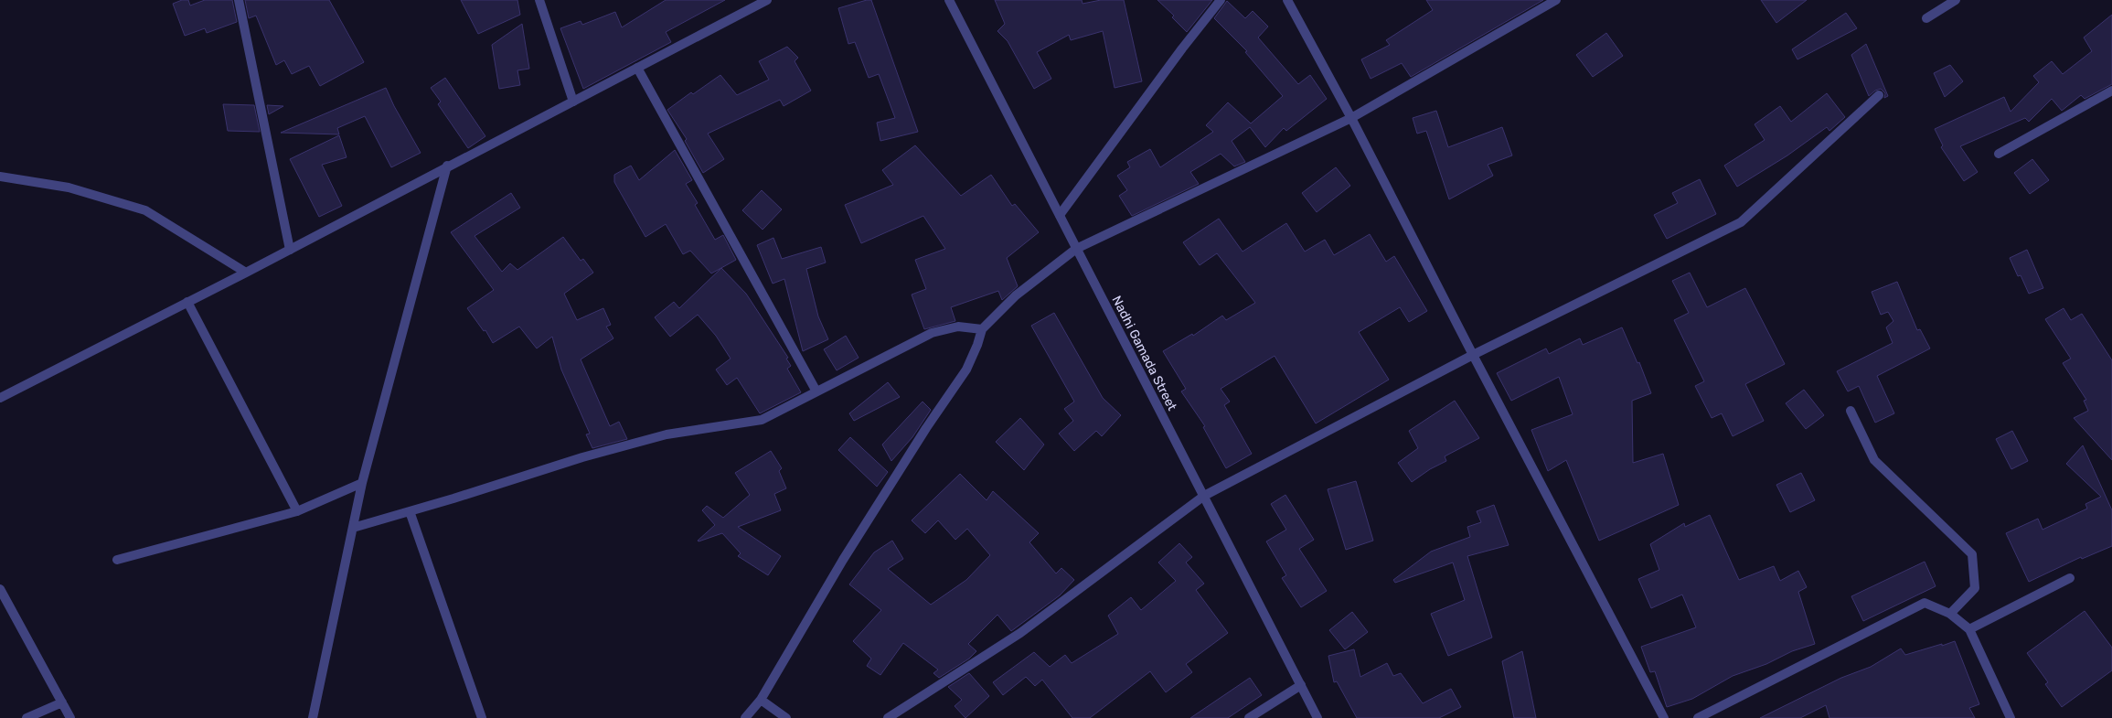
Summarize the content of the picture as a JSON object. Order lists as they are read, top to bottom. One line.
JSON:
{"streets":{"street":["Nadhi Gamada Street"]}}
